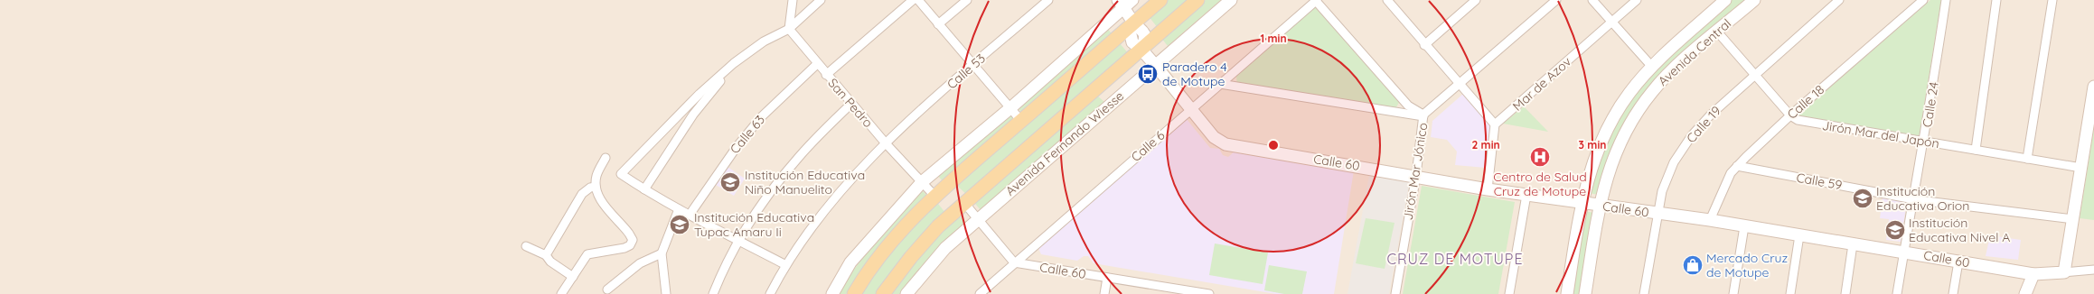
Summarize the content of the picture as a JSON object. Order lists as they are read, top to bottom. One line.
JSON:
{"streets":{"main road":["Avenida Central","Avenida Fernando Wiesse","Calle 60"],"street":["Calle 53","Mar de Azov","Calle 18","San Pedro","Calle 24","Calle 19","Calle 63","Jirón Mar del Japón","Calle 6","Jirón Mar Jónico","Calle 59"]},"crossings":[["Avenida Central","Jirón Mar del Japón"],["Avenida Central","Calle 60"],["Calle 53","San Pedro"],["Calle 18","Jirón Mar del Japón"],["Calle 18","Calle 60"],["Calle 18","Calle 59"],["San Pedro","Calle 63"],["Calle 24","Jirón Mar del Japón"],["Calle 24","Calle 60"],["Calle 24","Calle 59"],["Calle 19","Jirón Mar del Japón"],["Calle 19","Calle 60"],["Avenida Fernando Wiesse","Calle 60"],["Calle 6","Calle 60"],["Calle 60","Jirón Mar Jónico"]],"districts":["CRUZ DE MOTUPE"],"places":{"bus stop":["Paradero 4 de Motupe"],"hospital":["Centro de Salud Cruz de Motupe"],"school or university":["Institución Educativa Niño Manuelito","Institución Educativa Orion","Institución Educativa Tupac Amaru Ii","Institución Educativa Nivel A"],"shop":["Mercado Cruz de Motupe"]},"rings":["1 min","2 min","3 min"]}
